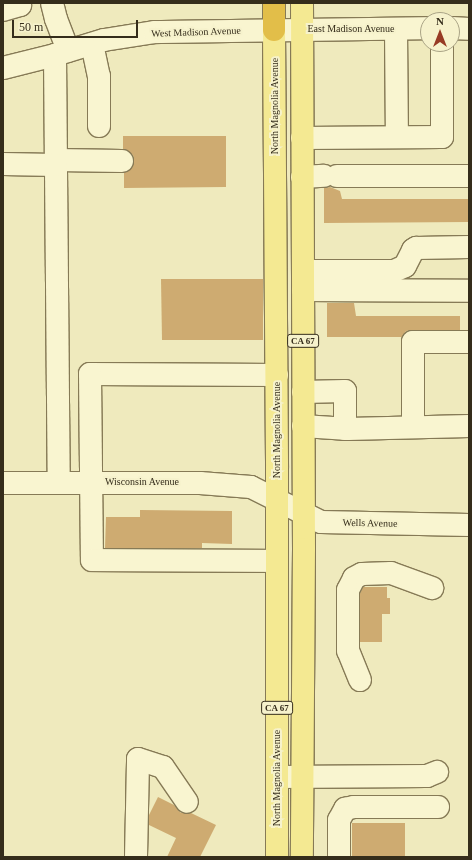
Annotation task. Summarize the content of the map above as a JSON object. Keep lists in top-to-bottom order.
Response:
{
  "streets": {
    "highway": ["North Magnolia Avenue"],
    "main road": ["CA 67"],
    "street": [
      "East Madison Avenue",
      "West Madison Avenue",
      "Wisconsin Avenue",
      "Wells Avenue"
    ]
  },
  "crossings": [
    ["East Madison Avenue", "West Madison Avenue"],
    ["East Madison Avenue", "North Magnolia Avenue"],
    ["East Madison Avenue", "CA 67"],
    ["West Madison Avenue", "North Magnolia Avenue"],
    ["North Magnolia Avenue", "Wisconsin Avenue"],
    ["North Magnolia Avenue", "Wells Avenue"],
    ["CA 67", "Wells Avenue"],
    ["Wisconsin Avenue", "Wells Avenue"]
  ],
  "scale_bar": "50 m",
  "north": "top"
}
